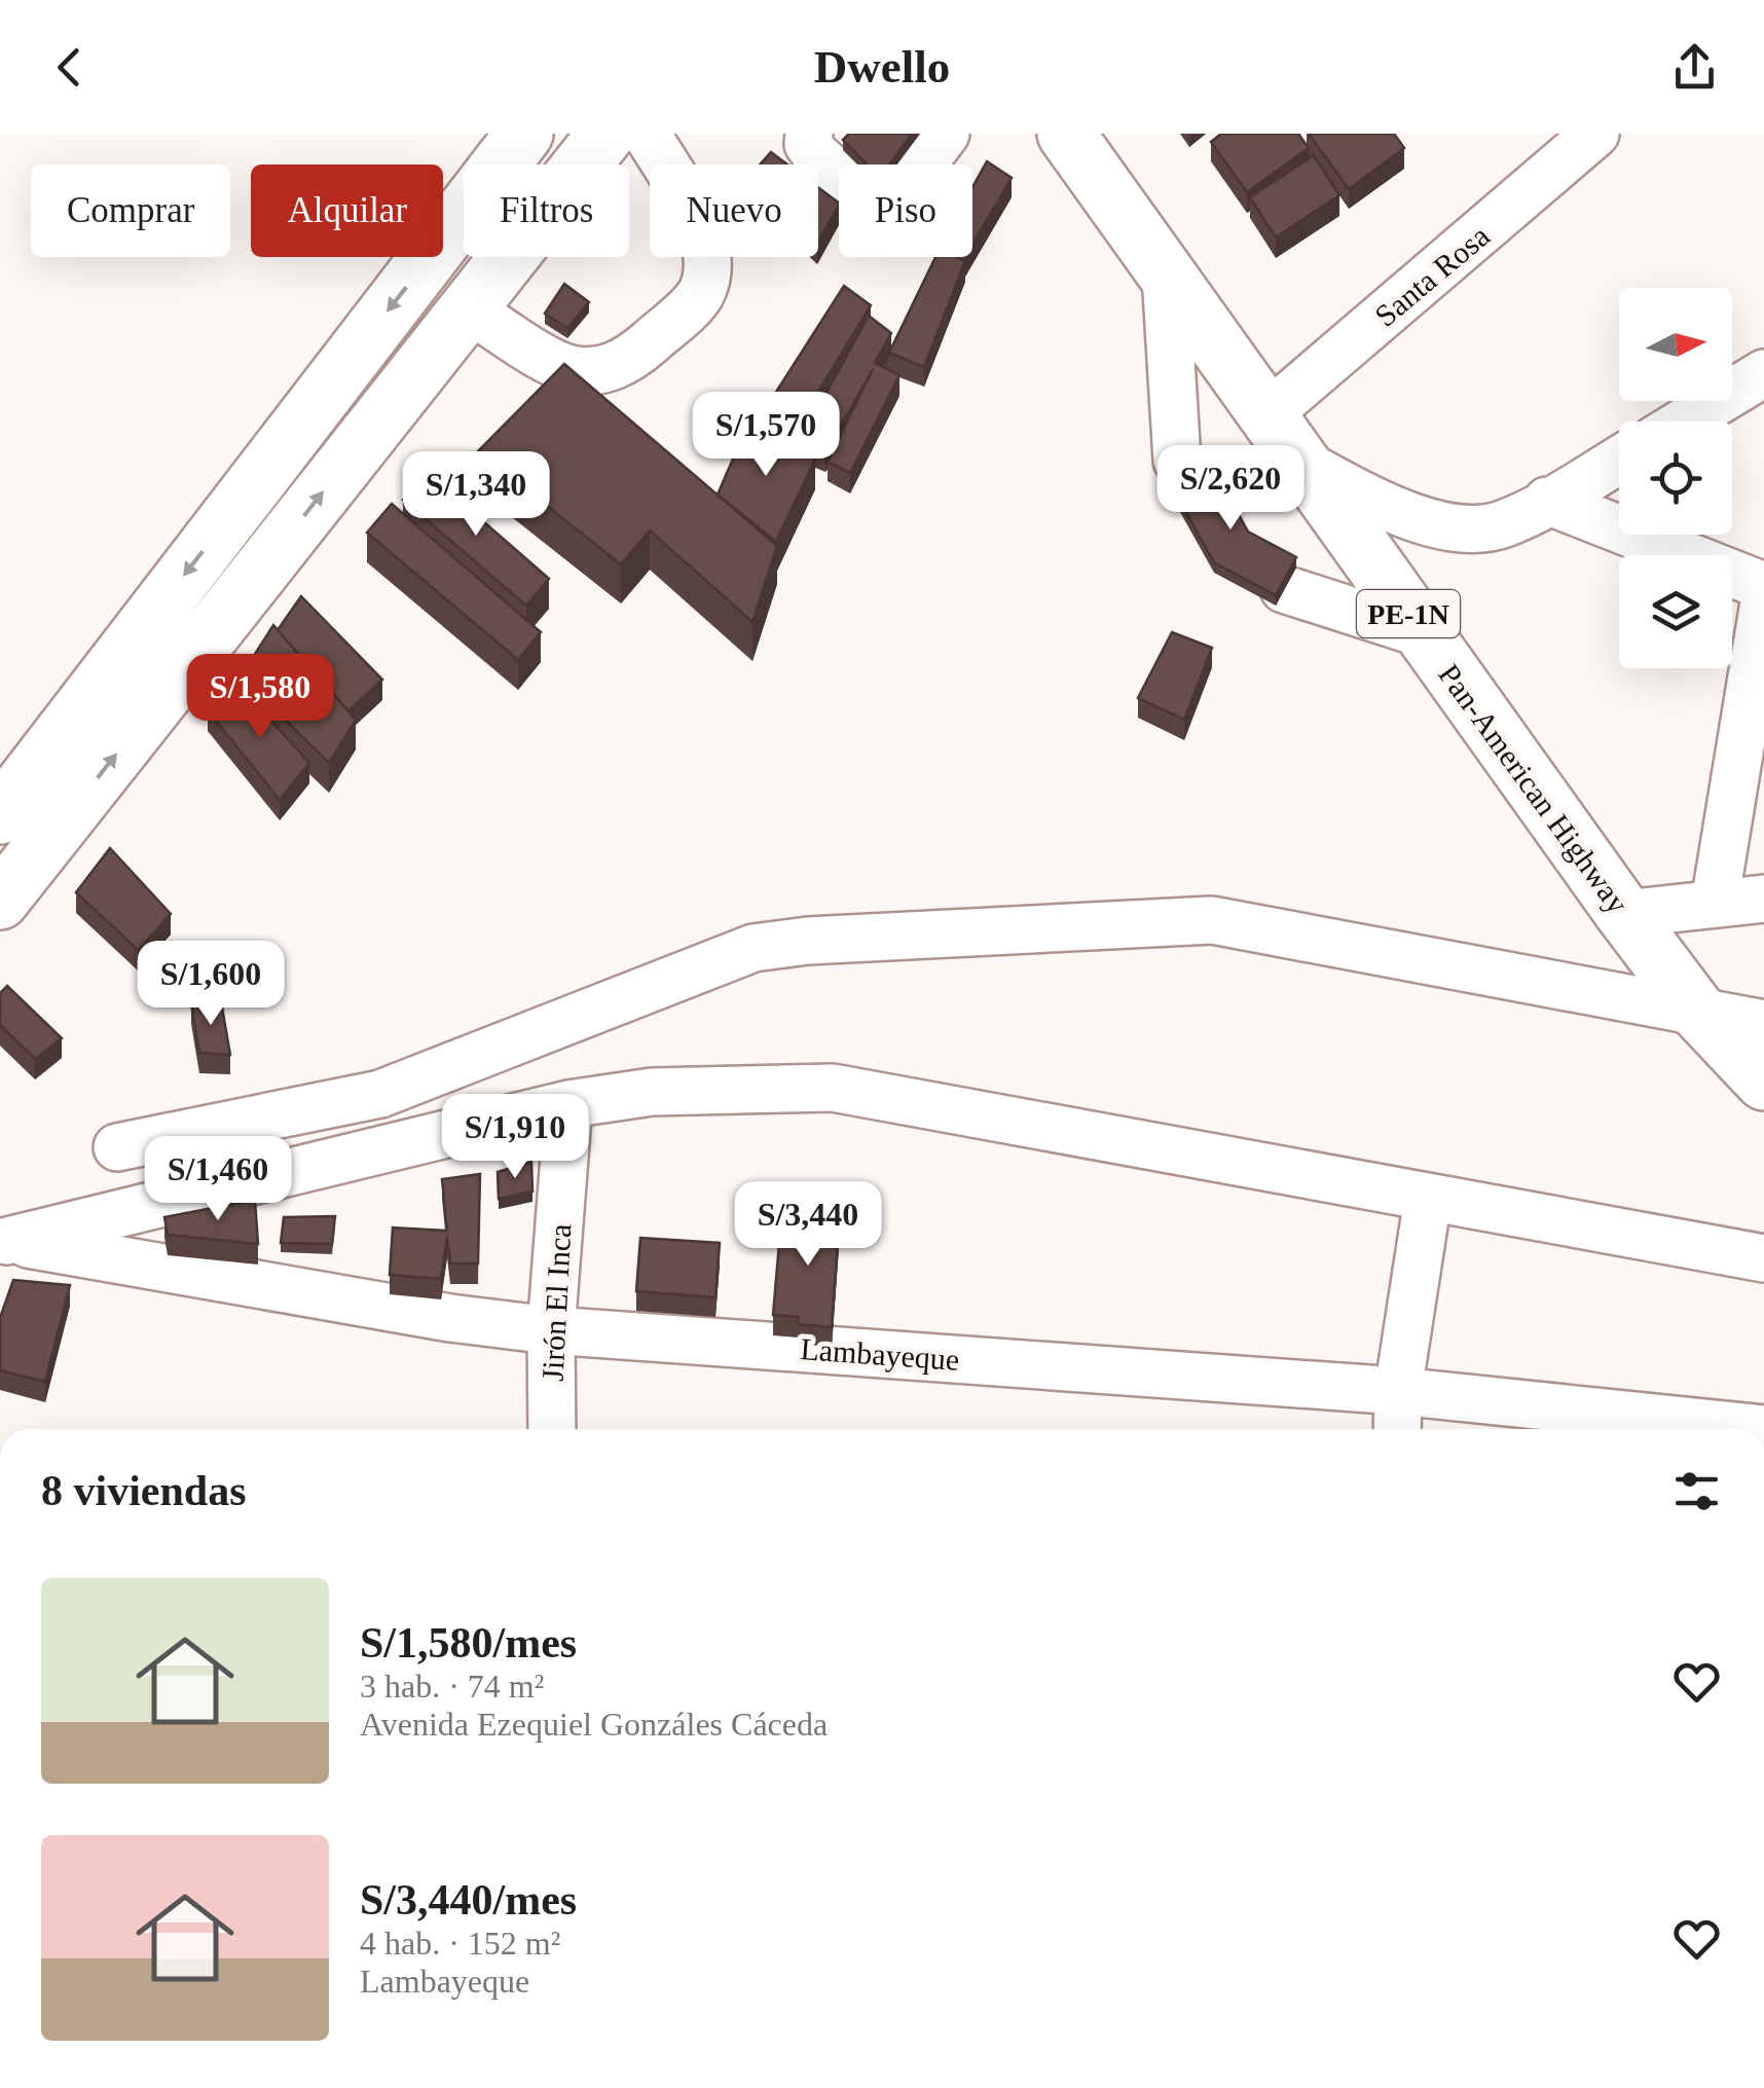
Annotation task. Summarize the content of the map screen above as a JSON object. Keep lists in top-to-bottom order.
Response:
{
  "streets": {
    "main road": ["PE-1N", "Pan-American Highway"],
    "street": ["Santa Rosa", "Jirón El Inca", "Lambayeque"]
  },
  "crossings": [
    ["Santa Rosa", "Pan-American Highway"],
    ["Jirón El Inca", "Lambayeque"]
  ],
  "north": "right",
  "page": {
    "header": "Dwello",
    "chip": [
      "Comprar",
      "Alquilar",
      "Filtros",
      "Nuevo",
      "Piso"
    ],
    "price": [
      "S/1,570",
      "S/2,620",
      "S/1,340",
      "S/1,580",
      "S/1,600",
      "S/1,910",
      "S/1,460",
      "S/3,440"
    ],
    "heading": "8 viviendas",
    "list": [
      {
        "name": "S/1,580/mes",
        "note": "3 hab. · 74 m² · Avenida Ezequiel Gonzáles Cáceda"
      },
      {
        "name": "S/3,440/mes",
        "note": "4 hab. · 152 m² · Lambayeque"
      }
    ]
  }
}
